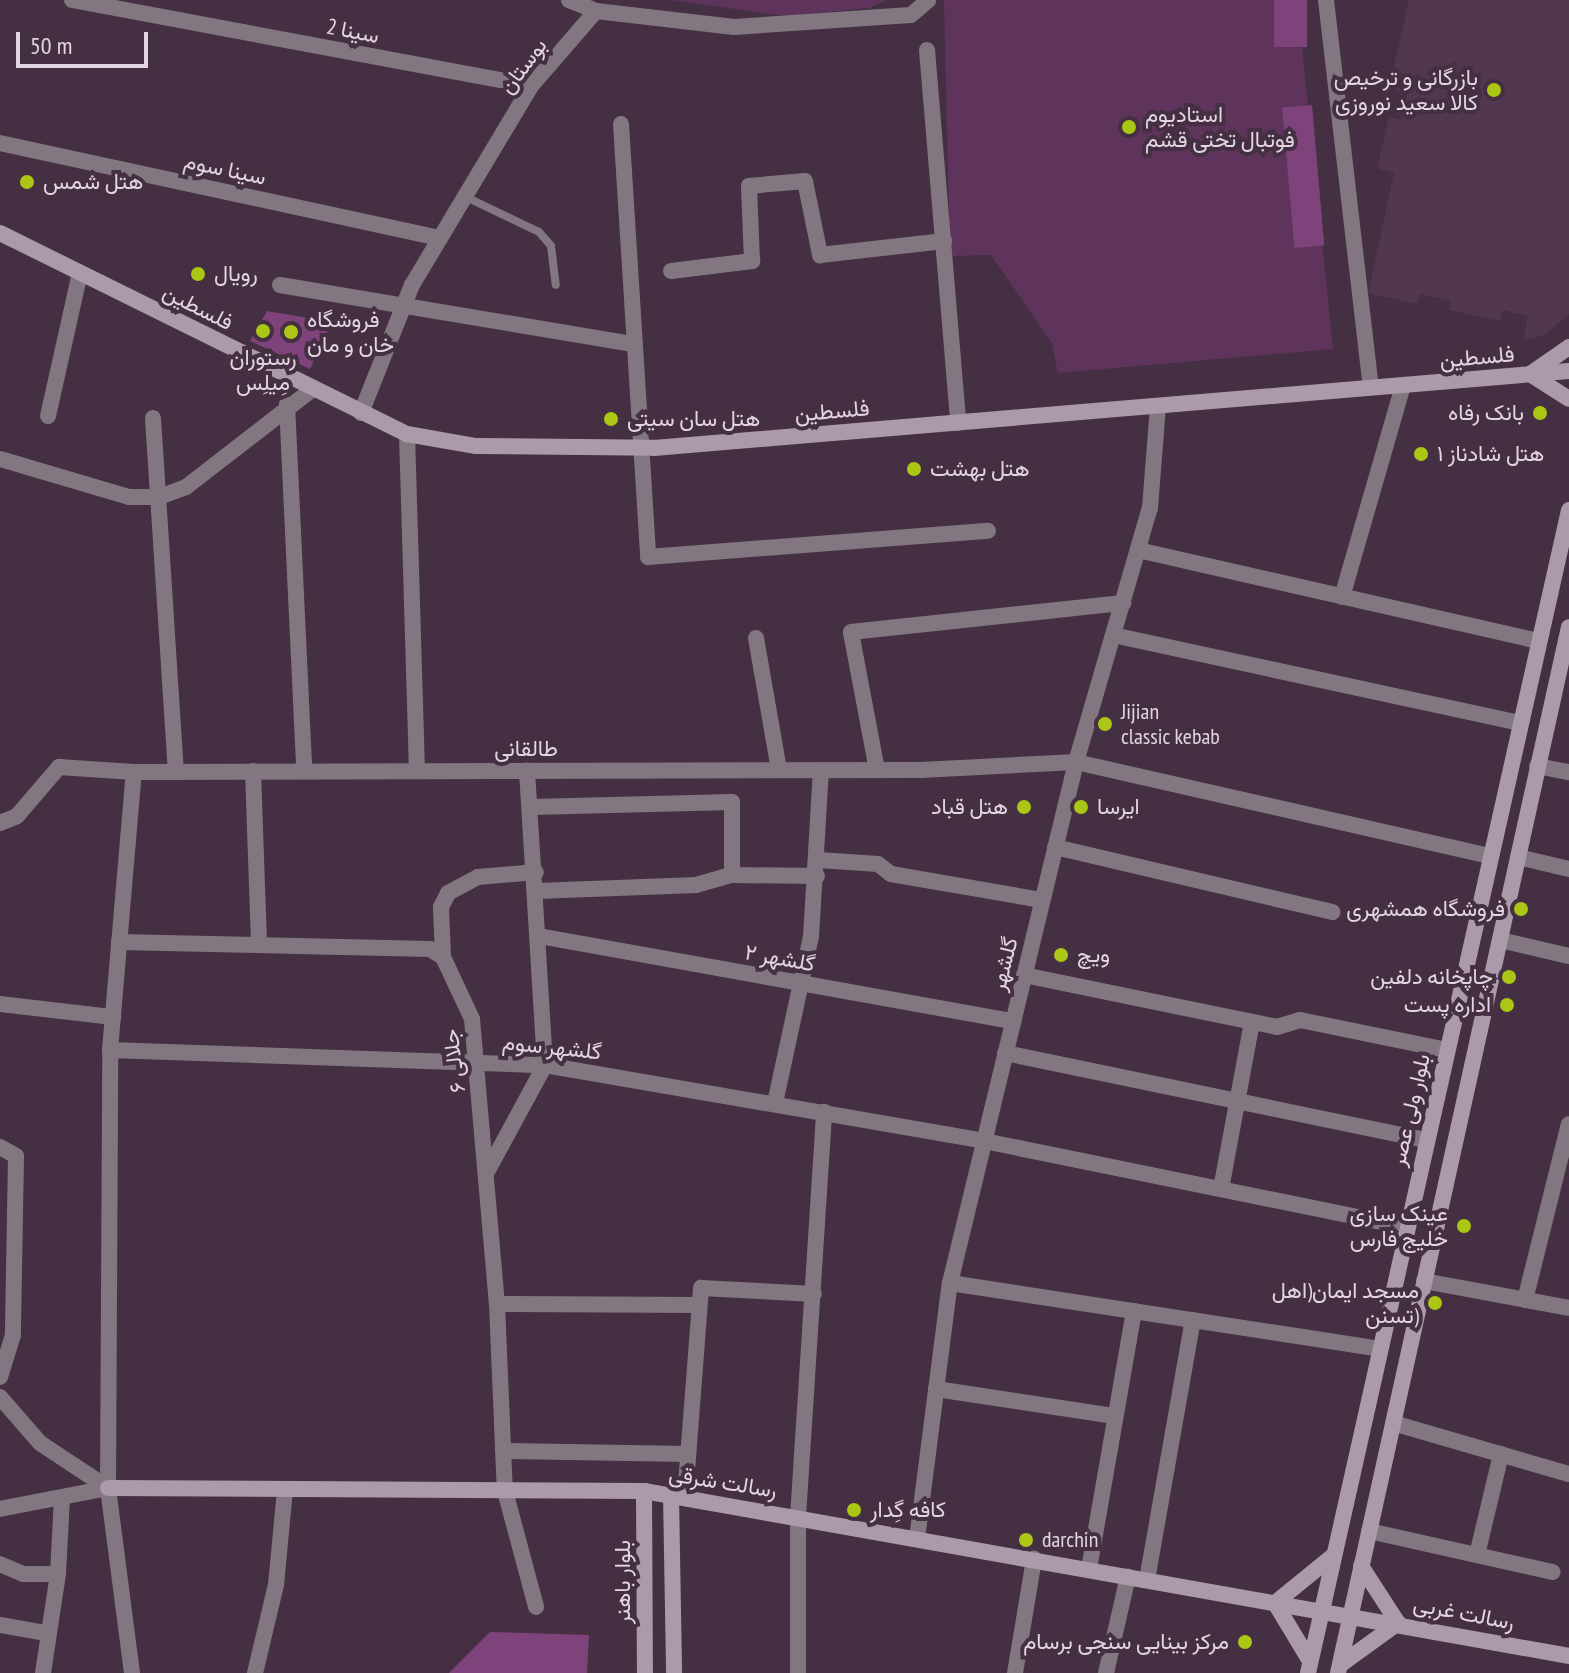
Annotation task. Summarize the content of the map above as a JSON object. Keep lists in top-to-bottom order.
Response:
{
  "streets": {
    "main road": [
      "فلسطین",
      "بلوار ولی عصر",
      "رسالت شرقی",
      "بلوار باهنر",
      "رسالت غربی"
    ],
    "street": [
      "سینا 2",
      "بوستان",
      "سینا سوم",
      "طالقانی",
      "گلشهر ۲",
      "گلشهر",
      "گلشهر سوم",
      "جلالی ۶"
    ]
  },
  "crossings": [
    ["سینا 2", "بوستان"],
    ["بوستان", "سینا سوم"],
    ["بوستان", "فلسطین"],
    ["فلسطین", "گلشهر"],
    ["طالقانی", "گلشهر"],
    ["طالقانی", "بلوار ولی عصر"],
    ["گلشهر ۲", "گلشهر"],
    ["گلشهر", "گلشهر سوم"],
    ["گلشهر", "رسالت شرقی"],
    ["گلشهر سوم", "جلالی ۶"],
    ["گلشهر سوم", "بلوار ولی عصر"],
    ["جلالی ۶", "رسالت شرقی"],
    ["بلوار ولی عصر", "رسالت شرقی"],
    ["بلوار ولی عصر", "رسالت غربی"],
    ["رسالت شرقی", "بلوار باهنر"],
    ["رسالت شرقی", "رسالت غربی"]
  ],
  "places": [
    "بازرگانی و ترخیص کالا سعید نوروزی",
    "استادیوم فوتبال تختی قشم",
    "هتل شمس",
    "رویال",
    "رستوران مِیلِس",
    "فروشگاه خان و مان",
    "بانک رفاه",
    "هتل سان سیتی",
    "هتل شادناز ۱",
    "هتل بهشت",
    "Jijian classic kebab",
    "هتل قباد",
    "ایرسا",
    "فروشگاه همشهری",
    "ویچ",
    "چاپخانه دلفین",
    "اداره پست",
    "عینک سازی خلیج فارس",
    "مسجد ایمان(اهل تسنن)",
    "کافه گِدار",
    "darchin",
    "مرکز بینایی سنجی برسام"
  ],
  "scale_bar": "50 m"
}
